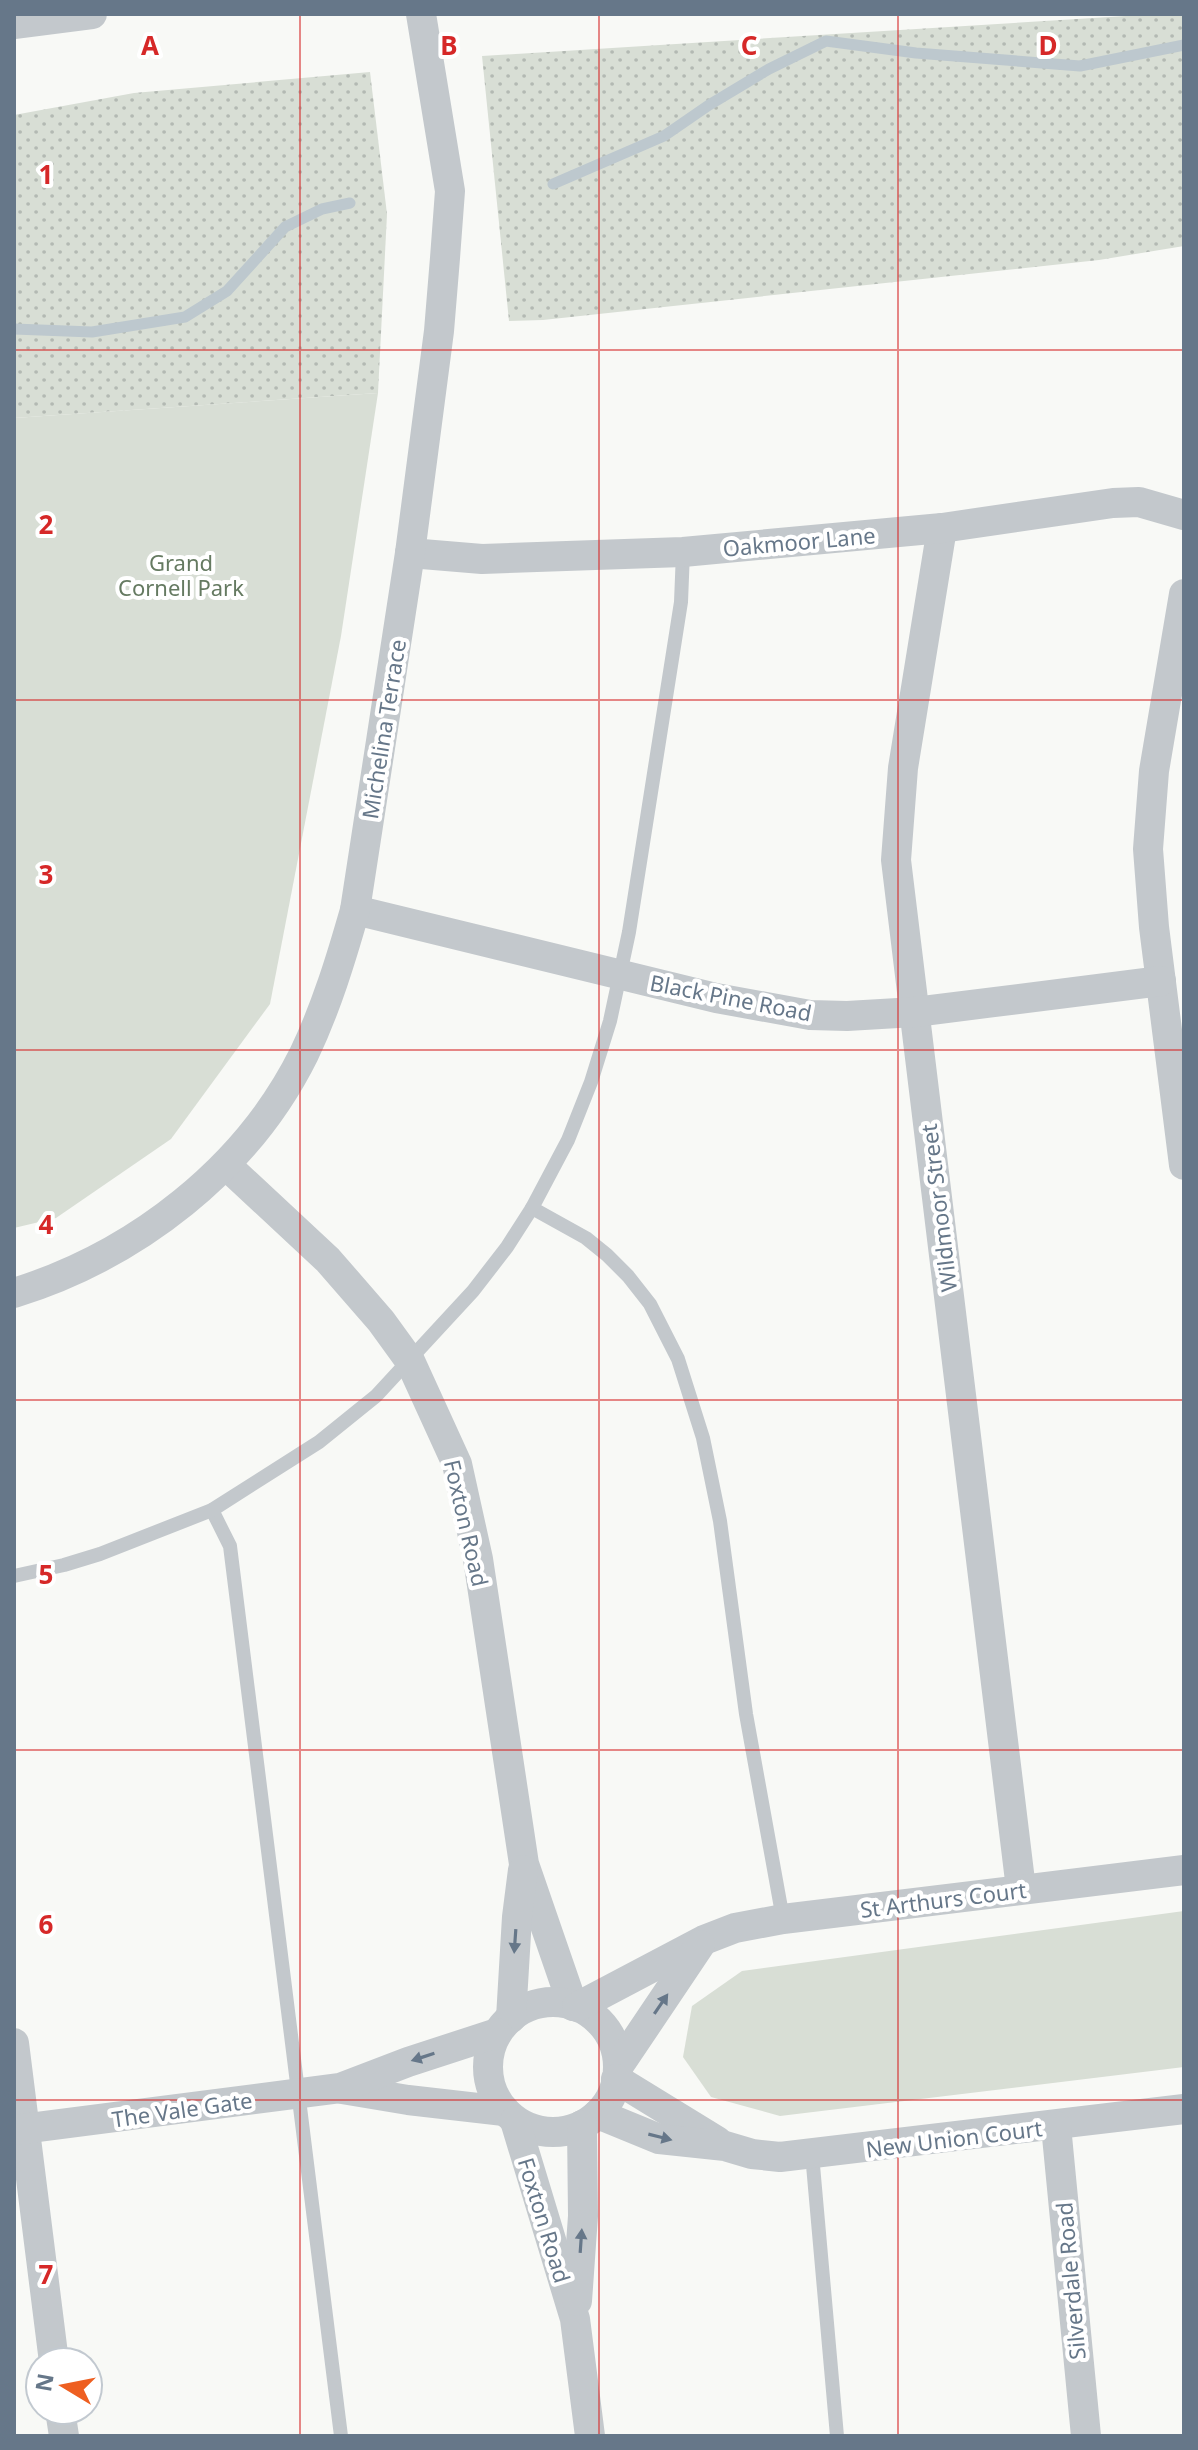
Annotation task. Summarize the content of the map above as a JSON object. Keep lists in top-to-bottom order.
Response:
{
  "streets": {
    "street": [
      "Oakmoor Lane",
      "Michelina Terrace",
      "Black Pine Road",
      "Wildmoor Street",
      "Foxton Road",
      "St Arthurs Court",
      "The Vale Gate",
      "New Union Court",
      "Silverdale Road"
    ]
  },
  "crossings": [
    ["Oakmoor Lane", "Michelina Terrace"],
    ["Oakmoor Lane", "Wildmoor Street"],
    ["Michelina Terrace", "Black Pine Road"],
    ["Michelina Terrace", "Foxton Road"],
    ["Black Pine Road", "Wildmoor Street"],
    ["Wildmoor Street", "St Arthurs Court"],
    ["Foxton Road", "St Arthurs Court"],
    ["Foxton Road", "The Vale Gate"],
    ["Foxton Road", "New Union Court"],
    ["St Arthurs Court", "The Vale Gate"],
    ["St Arthurs Court", "New Union Court"],
    ["The Vale Gate", "New Union Court"],
    ["New Union Court", "Silverdale Road"]
  ],
  "parks": ["Grand Cornell Park"],
  "north": "left",
  "grid": {
    "columns": [
      "A",
      "B",
      "C",
      "D"
    ],
    "rows": [
      "1",
      "2",
      "3",
      "4",
      "5",
      "6",
      "7"
    ]
  }
}
